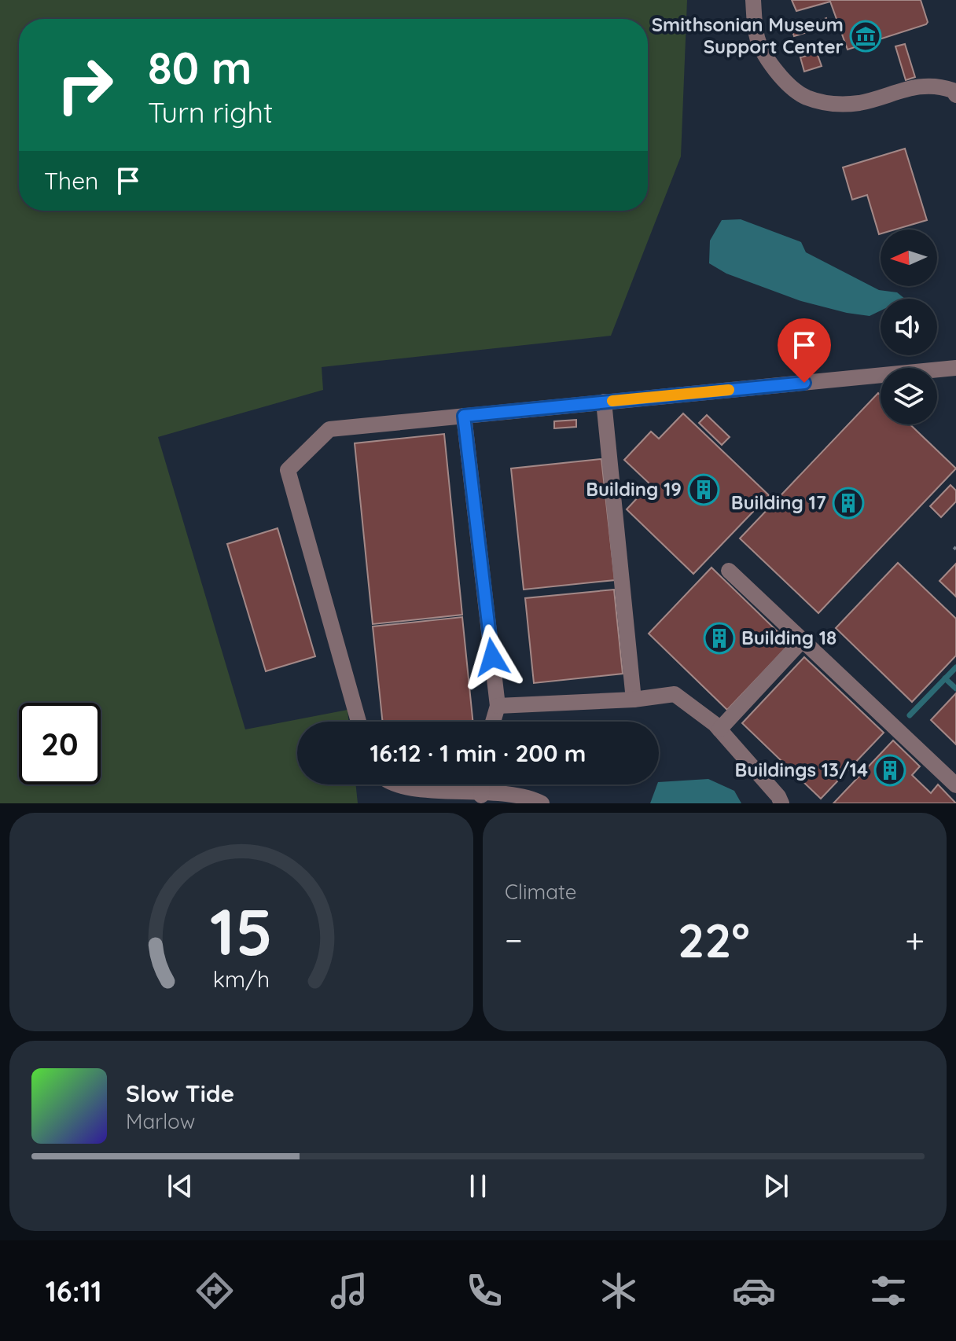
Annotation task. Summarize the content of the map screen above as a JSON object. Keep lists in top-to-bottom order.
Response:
{
  "places": {
    "museum": ["Smithsonian Museum Support Center"],
    "building": [
      "Building 19",
      "Building 17",
      "Building 18",
      "Buildings 13/14"
    ]
  },
  "north": "left",
  "page": {
    "turn": ["80 m", "Turn right"],
    "then": "Then",
    "limit": "20",
    "trip": "16:12 · 1 min · 200 m",
    "tile": "Climate",
    "heat": ["−", "22°", "+"],
    "song": ["Slow Tide", "Marlow"],
    "tabs": "16:11",
    "gauge": ["15", "km/h"]
  }
}
